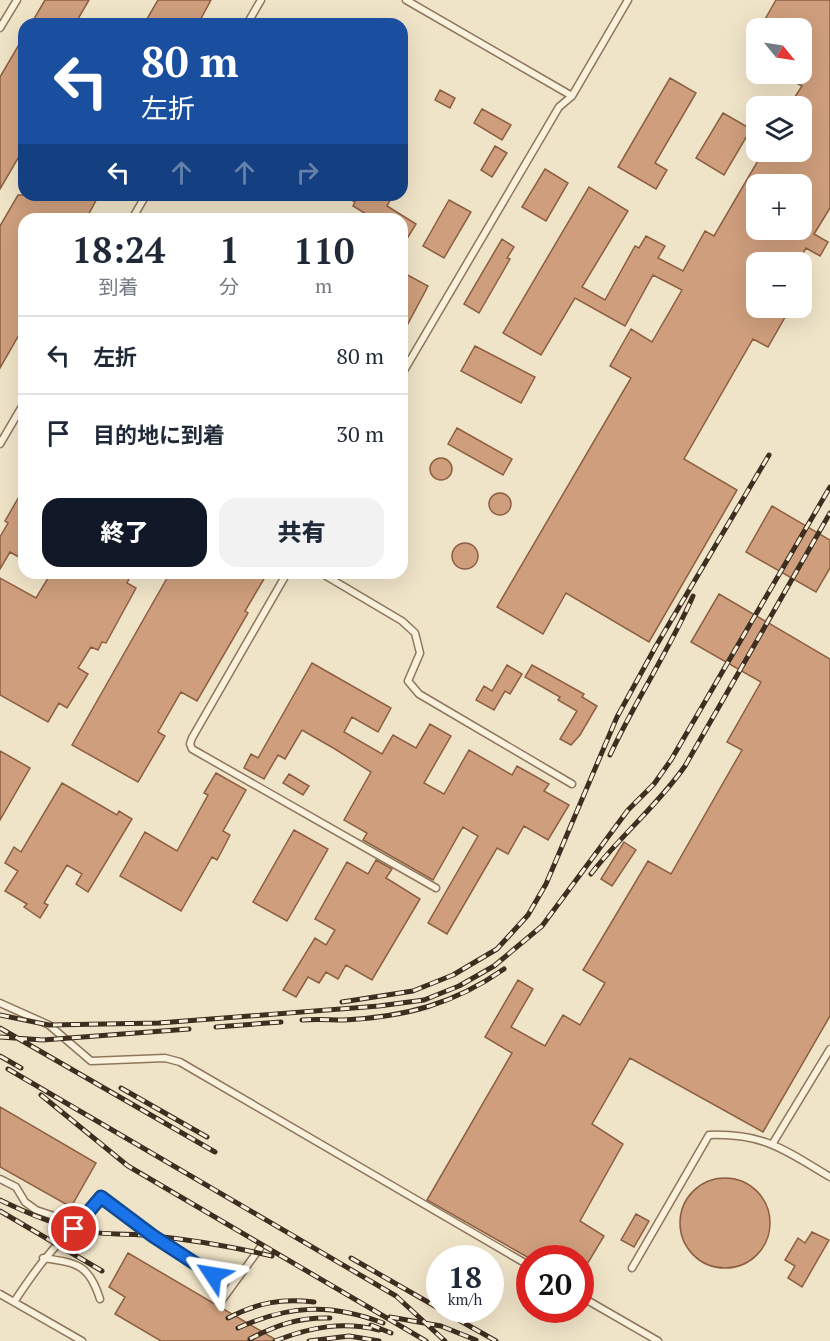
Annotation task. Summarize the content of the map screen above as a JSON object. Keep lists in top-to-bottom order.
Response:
{
  "north": "bottom right",
  "page": {
    "map_buttons": ["+", "−"],
    "turn": ["80 m", "左折"],
    "eta": [
      "18:24",
      "到着",
      "1",
      "分",
      "110",
      "m"
    ],
    "list": [
      {
        "name": "左折",
        "value": "80 m"
      },
      {
        "name": "目的地に到着",
        "value": "30 m"
      }
    ],
    "buttons": ["終了", "共有"],
    "speed": "18 km/h",
    "limit": "20"
  }
}
